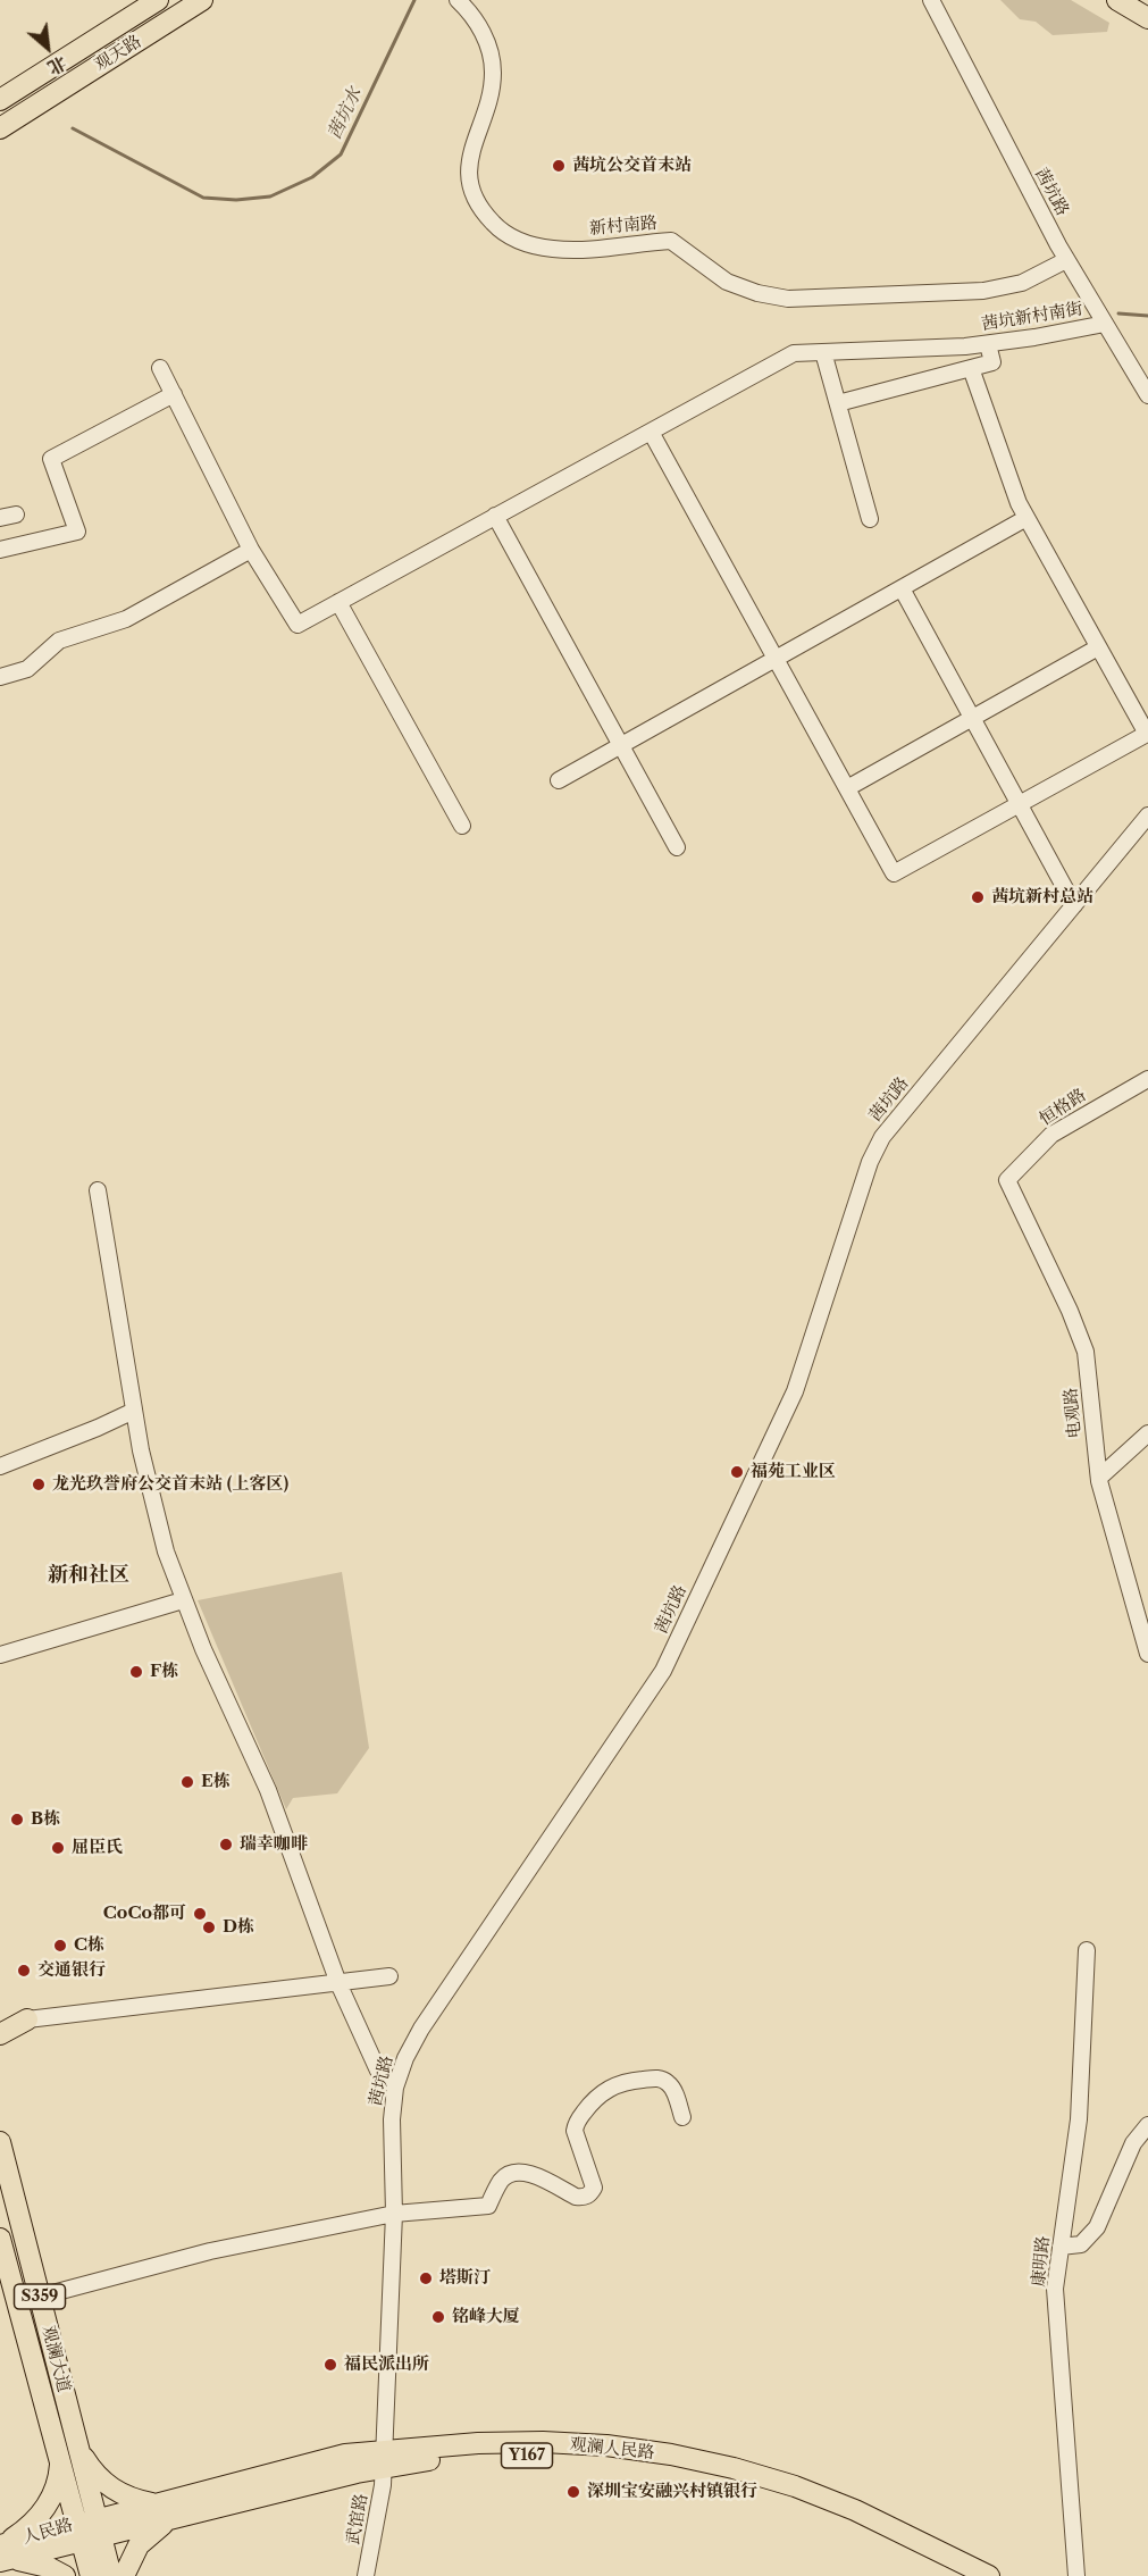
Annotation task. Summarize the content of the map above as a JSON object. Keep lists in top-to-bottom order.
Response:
{
  "streets": {
    "main road": [
      "观天路",
      "S359",
      "观澜大道",
      "观澜人民路",
      "Y167",
      "人民路"
    ],
    "street": [
      "茜坑路",
      "新村南路",
      "茜坑新村南街",
      "恒格路",
      "电观路",
      "康明路",
      "武馆路"
    ]
  },
  "crossings": [
    ["茜坑路", "新村南路"],
    ["茜坑路", "茜坑新村南街"],
    ["茜坑路", "观澜人民路"],
    ["茜坑路", "武馆路"],
    ["恒格路", "电观路"],
    ["观澜大道", "观澜人民路"],
    ["观澜大道", "人民路"],
    ["观澜人民路", "武馆路"],
    ["观澜人民路", "人民路"]
  ],
  "districts": ["新和社区"],
  "water": ["茜坑水"],
  "places": [
    "茜坑公交首末站",
    "茜坑新村总站",
    "福苑工业区",
    "龙光玖誉府公交首末站 (上客区)",
    "F栋",
    "E栋",
    "B栋",
    "瑞幸咖啡",
    "屈臣氏",
    "CoCo都可",
    "D栋",
    "C栋",
    "交通银行",
    "塔斯汀",
    "铭峰大厦",
    "福民派出所",
    "深圳宝安融兴村镇银行"
  ],
  "north": "bottom right"
}
